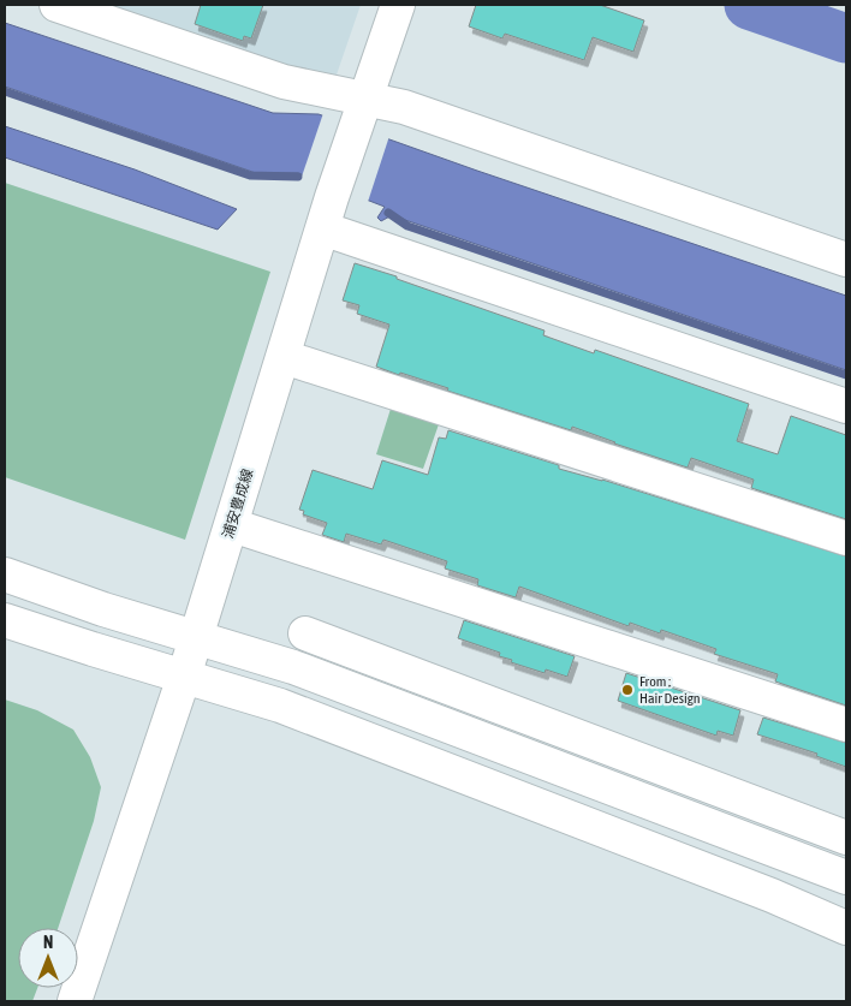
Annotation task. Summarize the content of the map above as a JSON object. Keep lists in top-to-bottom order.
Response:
{
  "streets": {
    "street": ["浦安豊成線"]
  },
  "places": ["From : Hair Design"],
  "north": "top"
}
